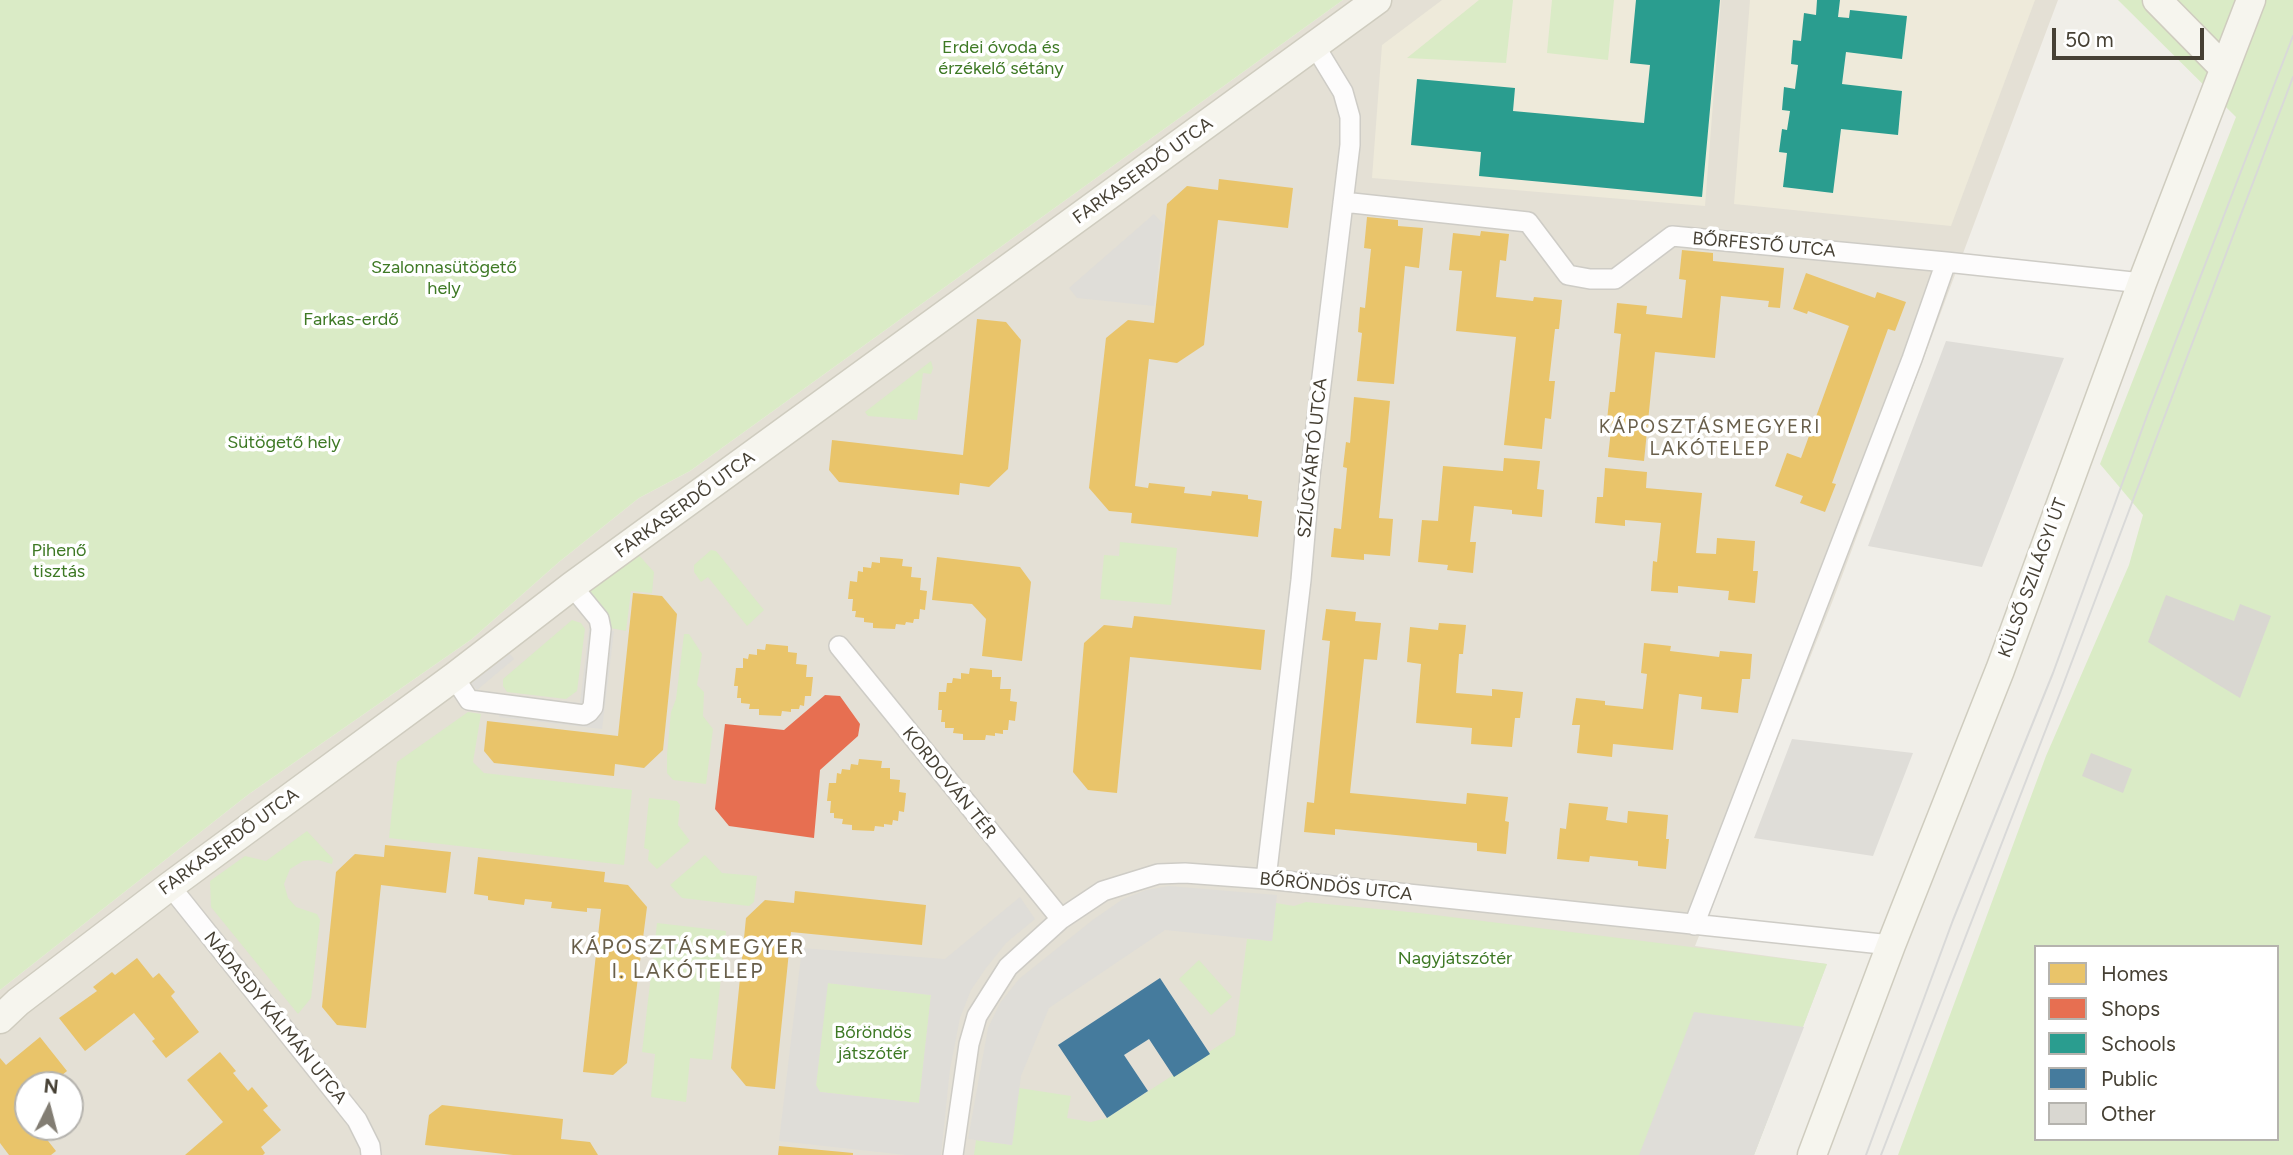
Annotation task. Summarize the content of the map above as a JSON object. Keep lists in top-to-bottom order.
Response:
{
  "streets": {
    "street": [
      "FARKASERDŐ UTCA",
      "BŐRFESTŐ UTCA",
      "SZÍJGYÁRTÓ UTCA",
      "KÜLSŐ SZILÁGYI ÚT",
      "KORDOVÁN TÉR",
      "BŐRÖNDÖS UTCA",
      "NÁDASDY KÁLMÁN UTCA"
    ]
  },
  "crossings": [
    ["FARKASERDŐ UTCA", "SZÍJGYÁRTÓ UTCA"],
    ["FARKASERDŐ UTCA", "NÁDASDY KÁLMÁN UTCA"],
    ["BŐRFESTŐ UTCA", "SZÍJGYÁRTÓ UTCA"],
    ["BŐRFESTŐ UTCA", "KÜLSŐ SZILÁGYI ÚT"],
    ["SZÍJGYÁRTÓ UTCA", "BŐRÖNDÖS UTCA"],
    ["KÜLSŐ SZILÁGYI ÚT", "BŐRÖNDÖS UTCA"],
    ["KORDOVÁN TÉR", "BŐRÖNDÖS UTCA"]
  ],
  "districts": ["KÁPOSZTÁSMEGYERI LAKÓTELEP", "KÁPOSZTÁSMEGYER I. LAKÓTELEP"],
  "parks": [
    "Erdei óvoda és érzékelő sétány",
    "Szalonnasütögető hely",
    "Farkas-erdő",
    "Sütögető hely",
    "Pihenő tisztás",
    "Nagyjátszótér",
    "Bőröndös játszótér"
  ],
  "legend": [
    "Homes",
    "Shops",
    "Schools",
    "Public",
    "Other"
  ],
  "scale_bar": "50 m",
  "north": "top"
}
